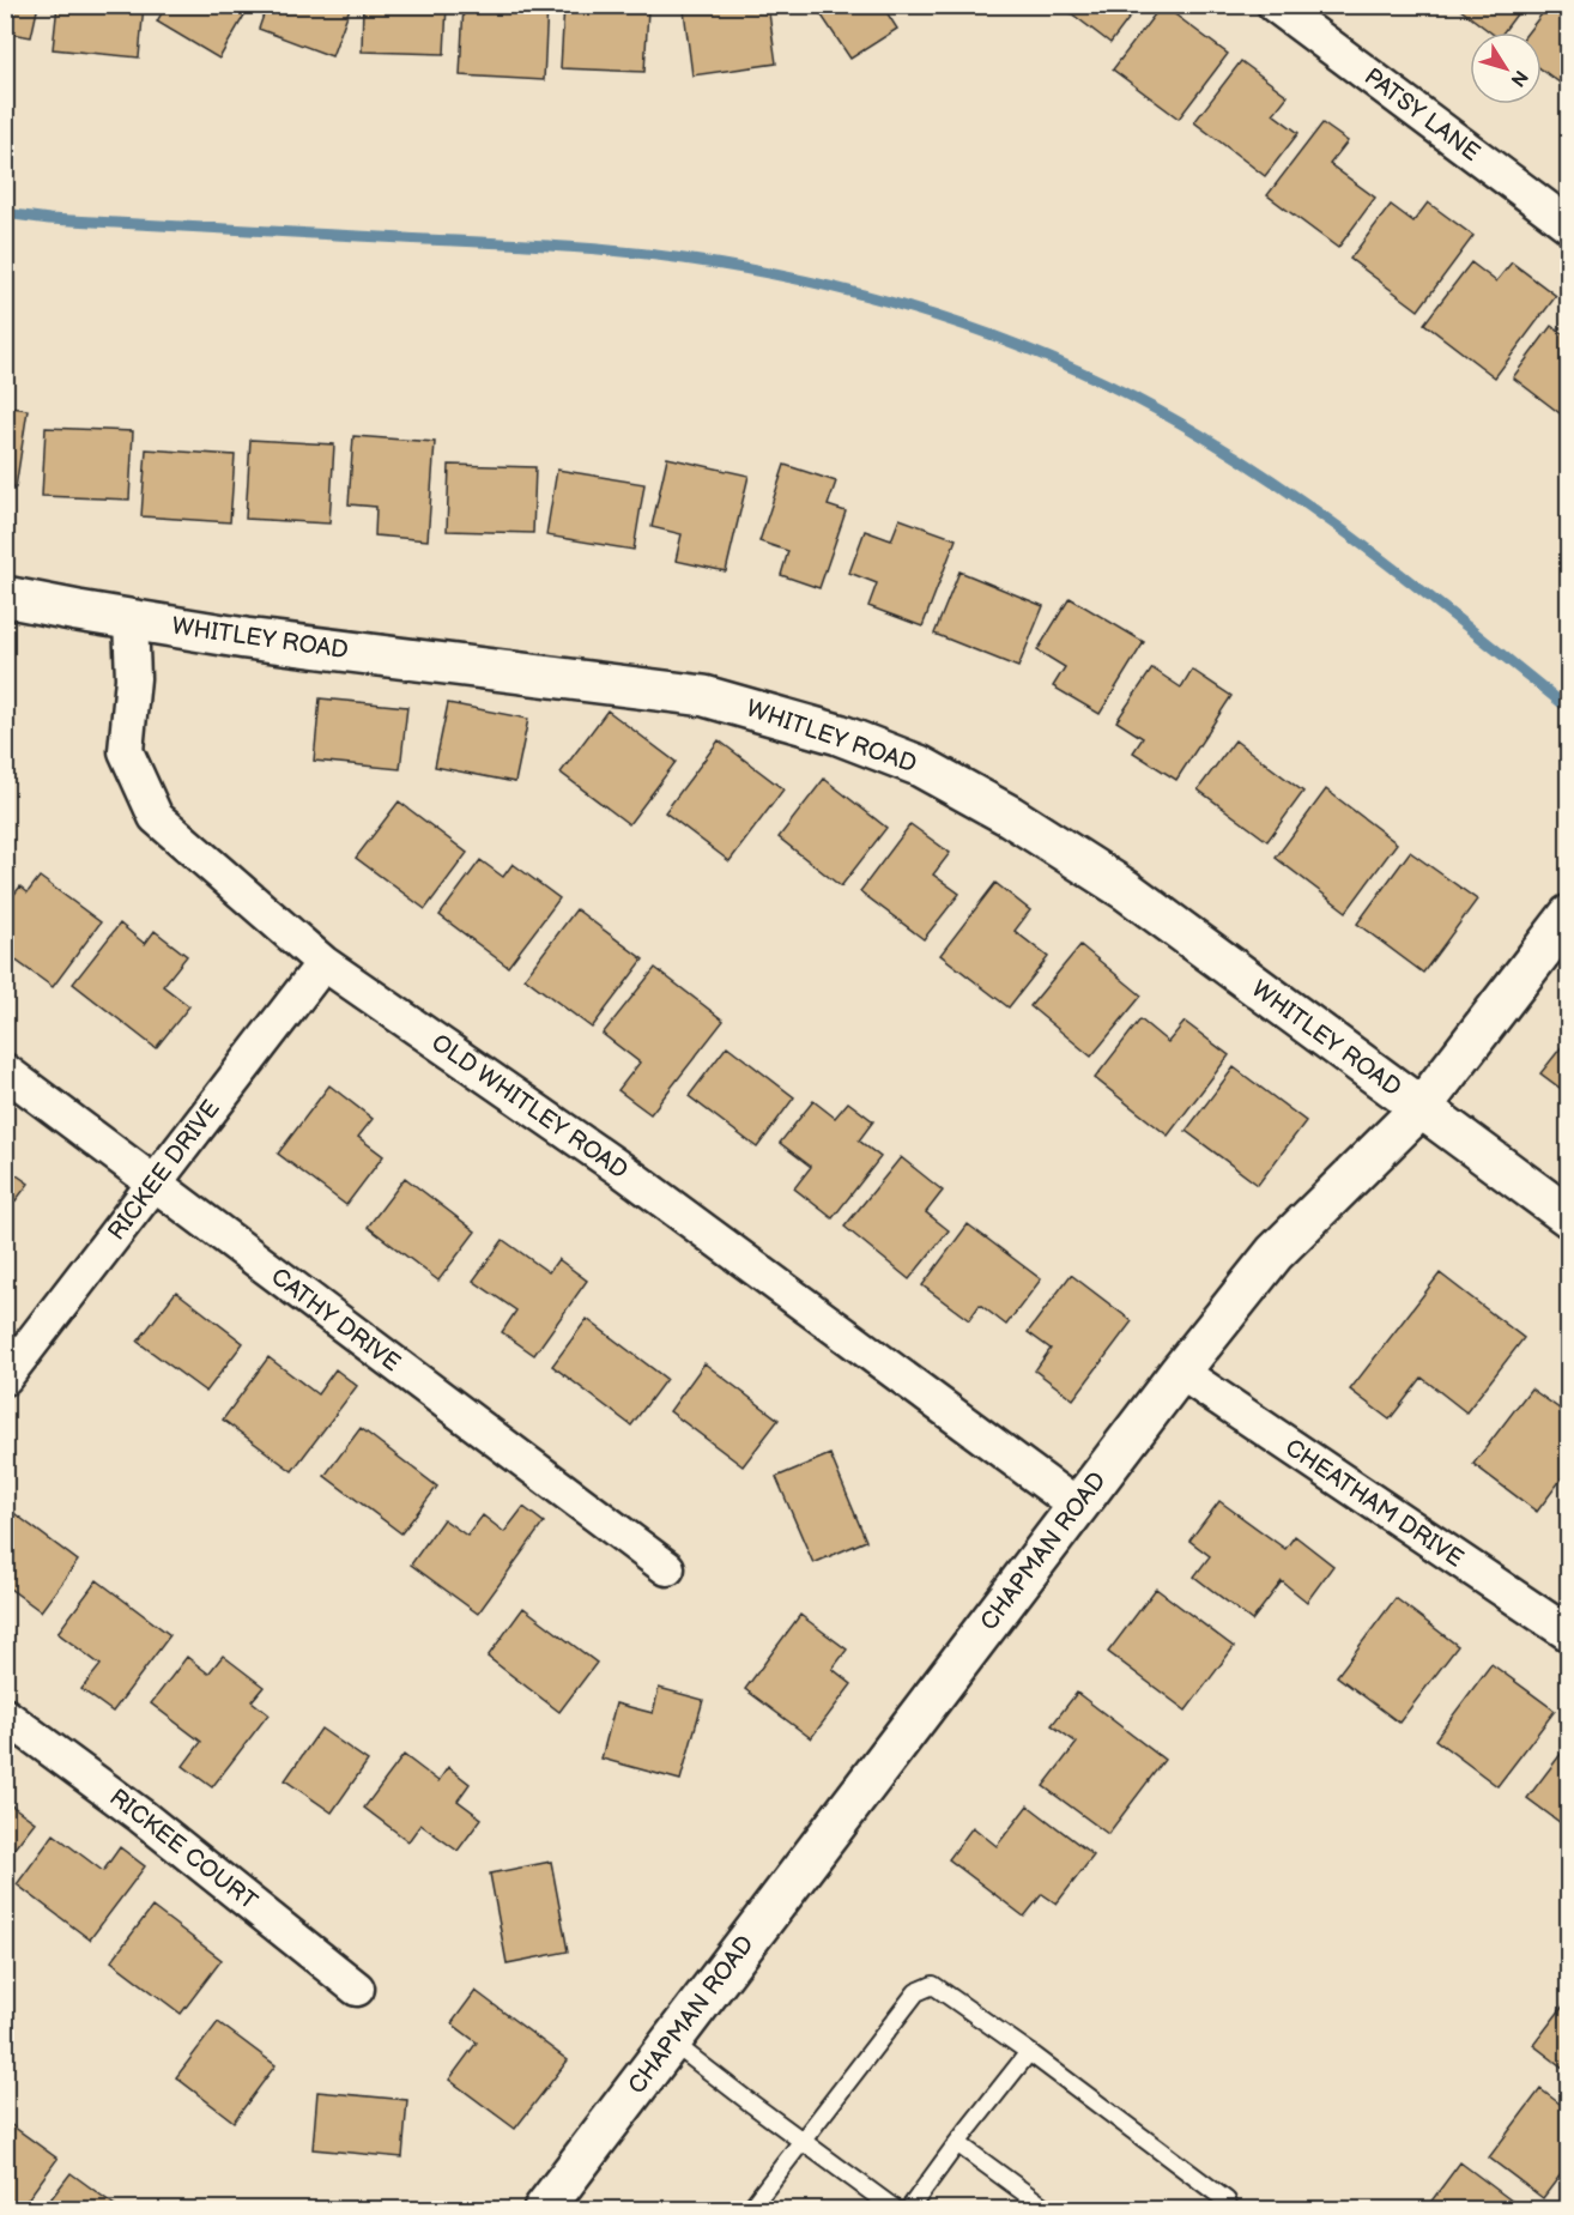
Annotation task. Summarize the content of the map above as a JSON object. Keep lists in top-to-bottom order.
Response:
{
  "streets": {
    "street": [
      "PATSY LANE",
      "WHITLEY ROAD",
      "OLD WHITLEY ROAD",
      "RICKEE DRIVE",
      "CATHY DRIVE",
      "CHEATHAM DRIVE",
      "CHAPMAN ROAD",
      "RICKEE COURT"
    ]
  },
  "crossings": [
    ["WHITLEY ROAD", "OLD WHITLEY ROAD"],
    ["WHITLEY ROAD", "CHAPMAN ROAD"],
    ["OLD WHITLEY ROAD", "RICKEE DRIVE"],
    ["OLD WHITLEY ROAD", "CHAPMAN ROAD"],
    ["RICKEE DRIVE", "CATHY DRIVE"],
    ["CHEATHAM DRIVE", "CHAPMAN ROAD"]
  ],
  "north": "bottom right"
}
